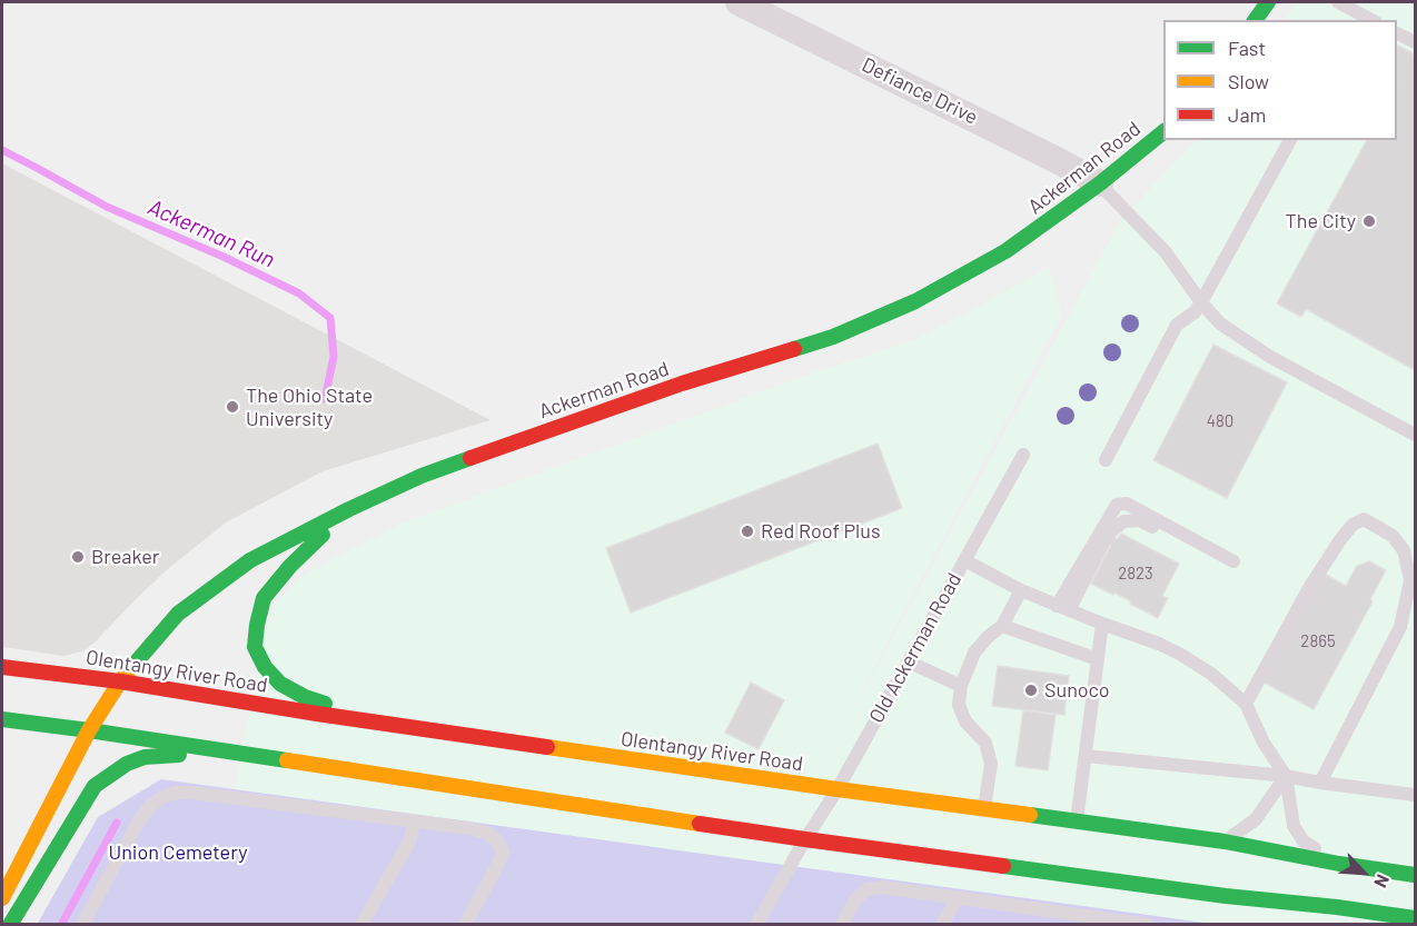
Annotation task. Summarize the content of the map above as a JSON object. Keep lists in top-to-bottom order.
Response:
{
  "streets": {
    "main road": ["Ackerman Road", "Olentangy River Road"],
    "street": ["Defiance Drive"],
    "lane": ["Old Ackerman Road"]
  },
  "crossings": [
    ["Defiance Drive", "Ackerman Road"],
    ["Ackerman Road", "Olentangy River Road"],
    ["Old Ackerman Road", "Olentangy River Road"]
  ],
  "water": ["Ackerman Run"],
  "parks": ["Union Cemetery"],
  "places": [
    "The City",
    "The Ohio State University",
    "Red Roof Plus",
    "Breaker",
    "Sunoco"
  ],
  "house_numbers": ["480", "2823", "2865"],
  "legend": ["Fast", "Slow", "Jam"],
  "north": "bottom right"
}
